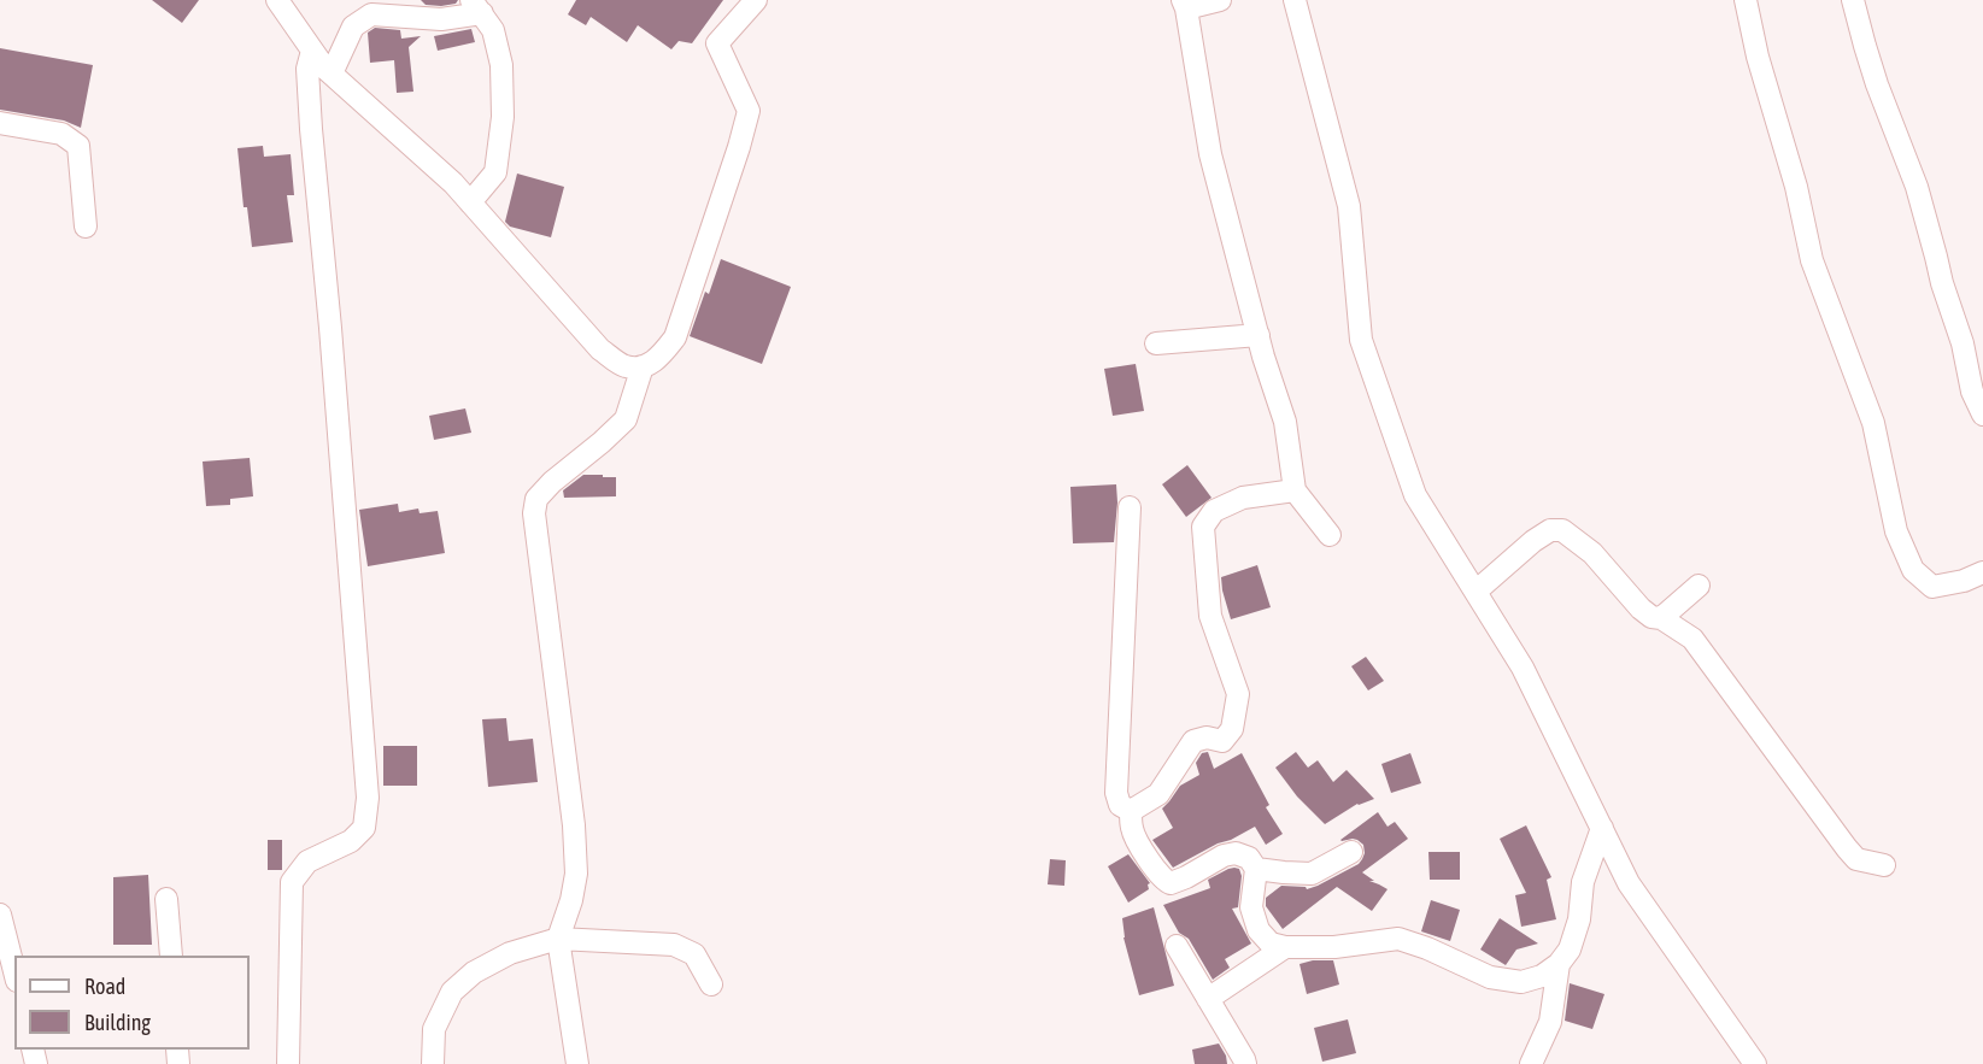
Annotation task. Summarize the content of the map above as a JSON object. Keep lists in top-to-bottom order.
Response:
{
  "legend": ["Road", "Building"]
}
